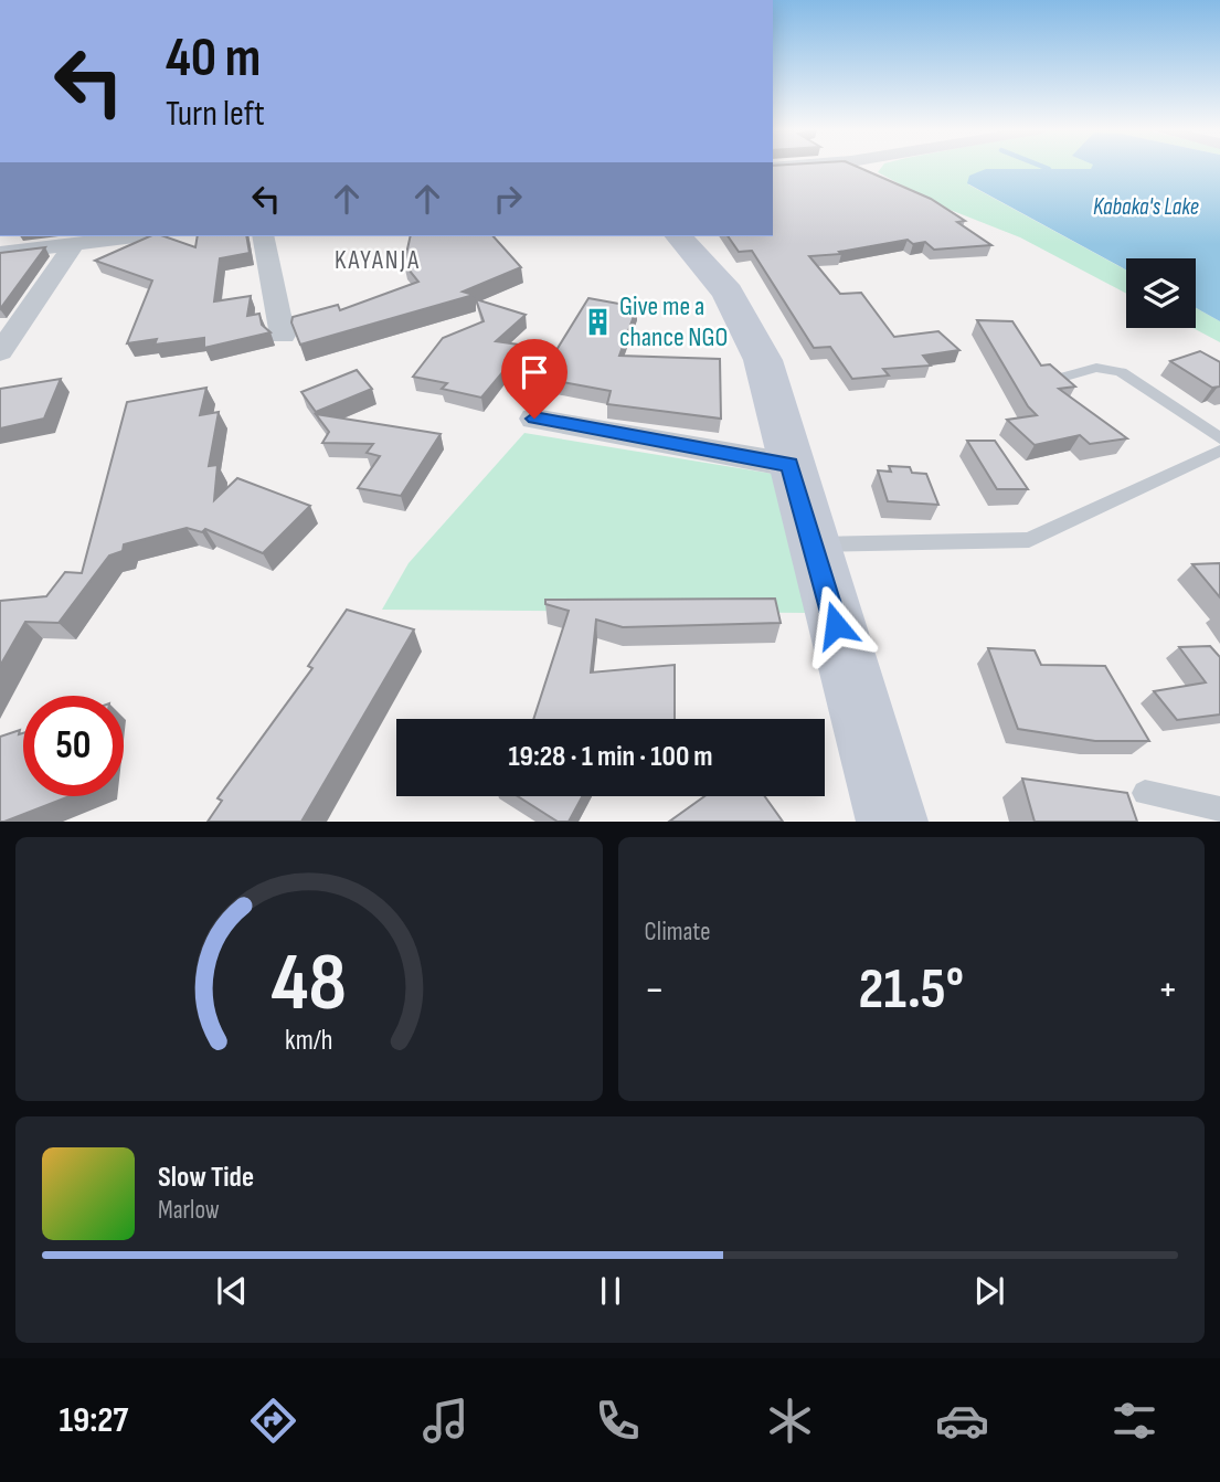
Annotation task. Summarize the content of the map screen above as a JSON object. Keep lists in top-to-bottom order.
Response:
{
  "districts": ["KAYANJA"],
  "water": ["Kabaka's Lake"],
  "places": {
    "building": ["Give me a chance NGO"]
  },
  "page": {
    "turn": ["40 m", "Turn left"],
    "limit": "50",
    "trip": "19:28 · 1 min · 100 m",
    "tile": "Climate",
    "heat": ["−", "21.5°", "+"],
    "song": ["Slow Tide", "Marlow"],
    "tabs": "19:27",
    "gauge": ["48", "km/h"]
  }
}
